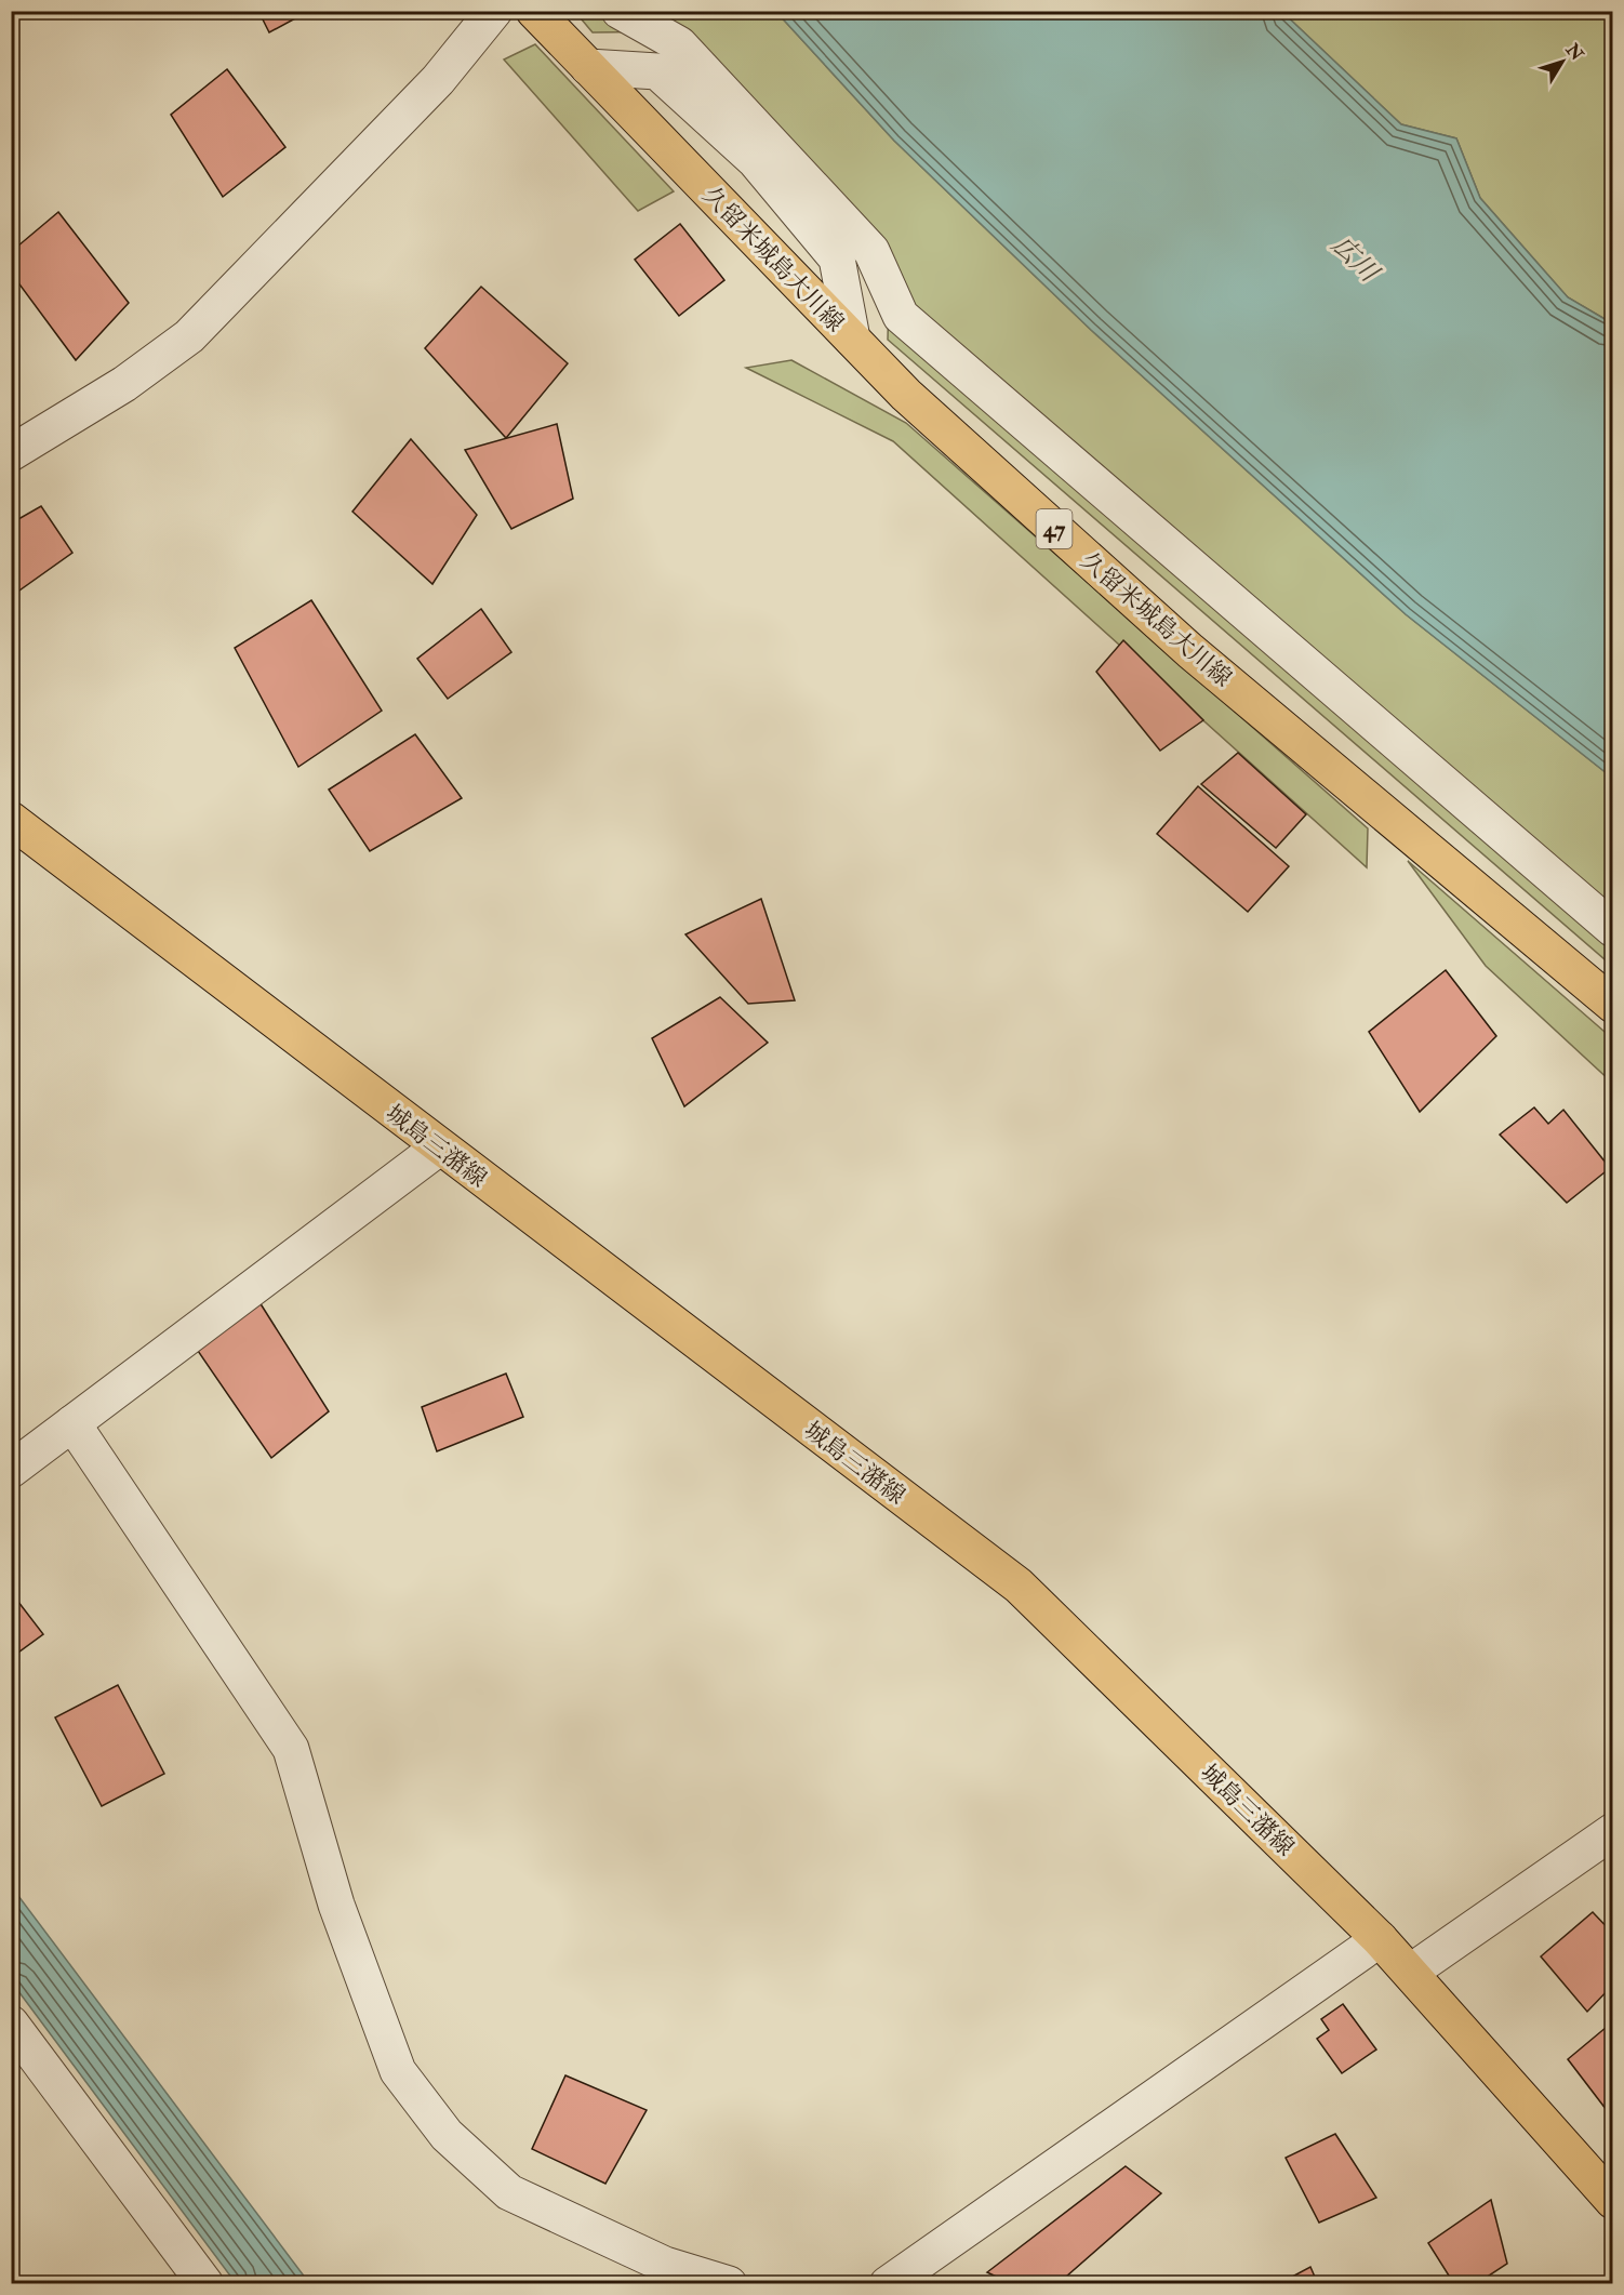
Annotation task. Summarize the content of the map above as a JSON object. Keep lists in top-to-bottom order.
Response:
{
  "streets": {
    "main road": ["久留米城島大川線", "47", "城島三潴線"]
  },
  "water": ["広川"],
  "north": "top right"
}
